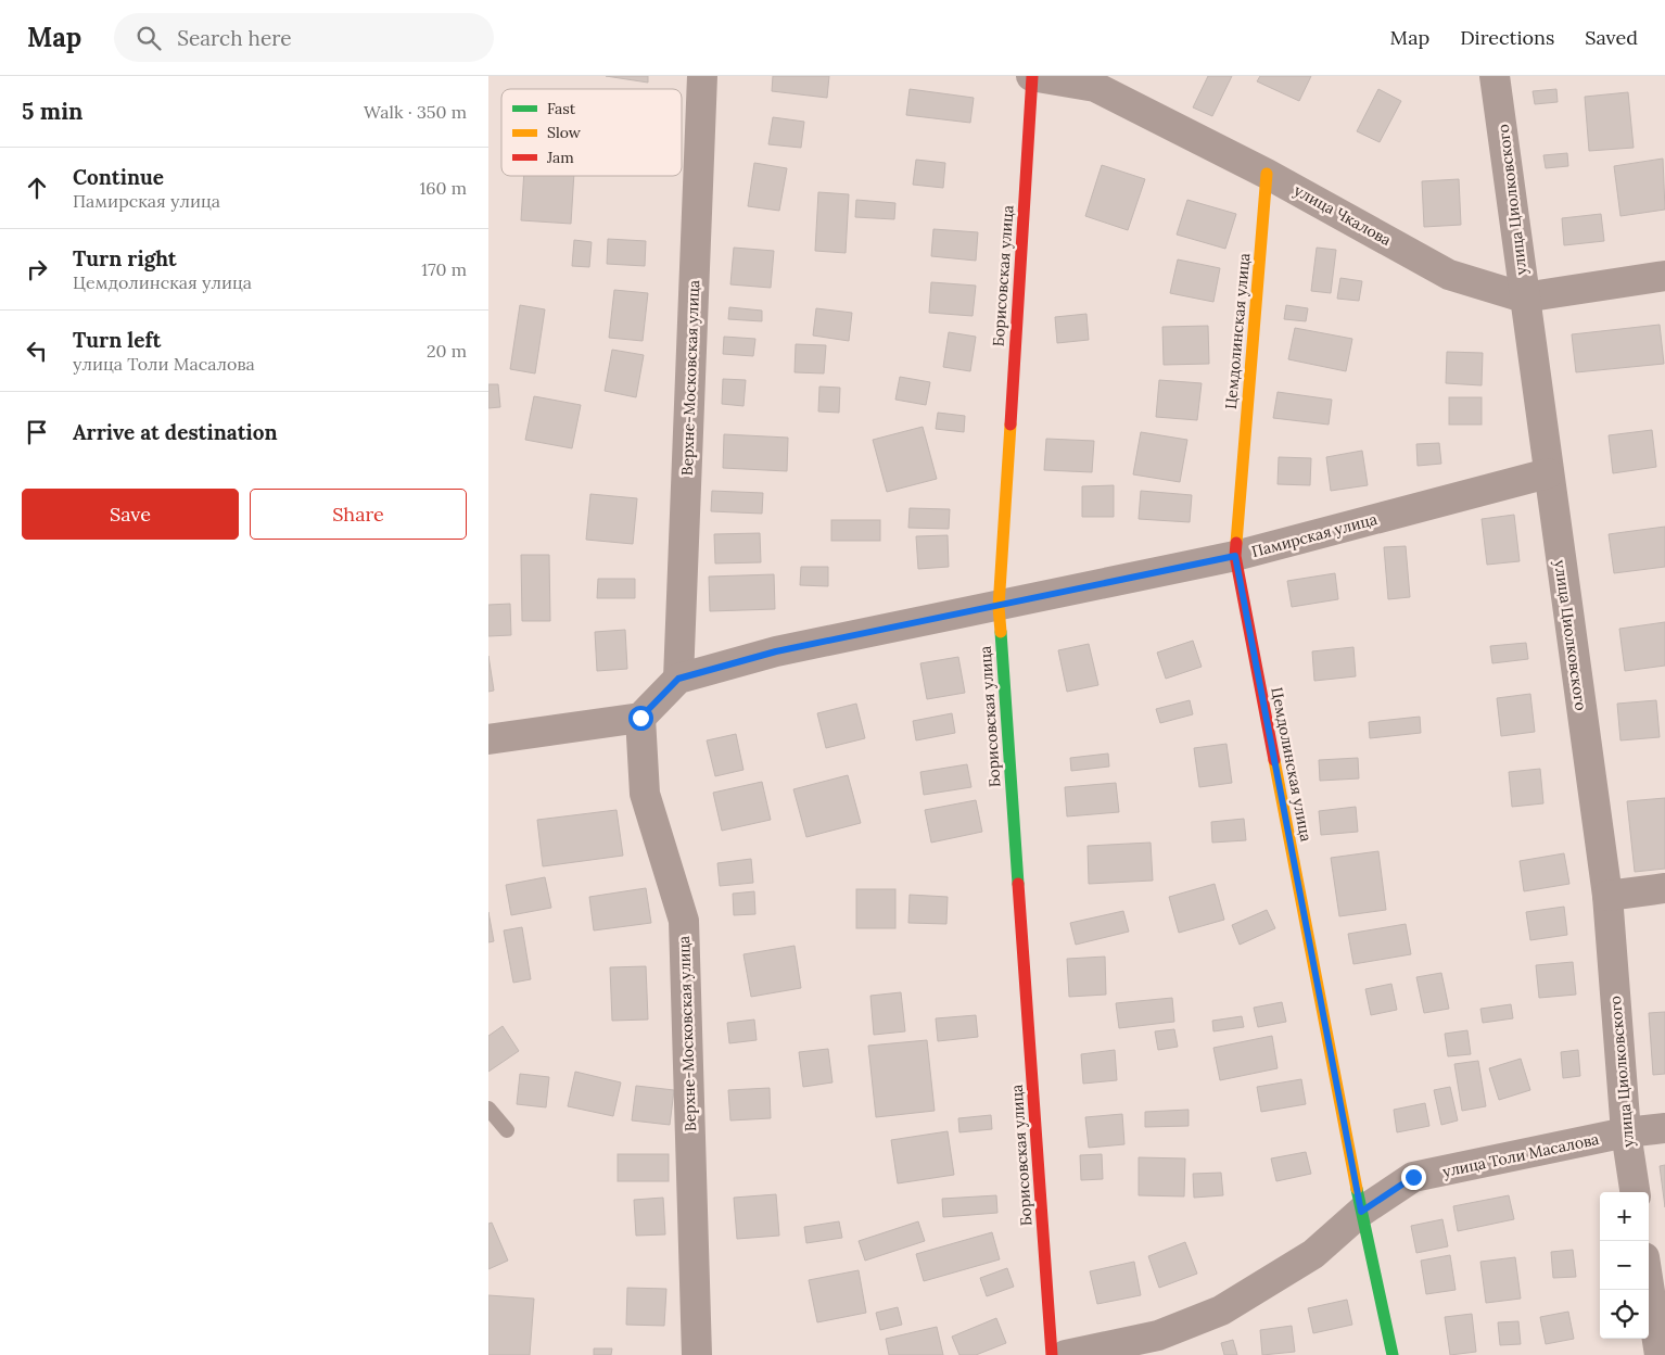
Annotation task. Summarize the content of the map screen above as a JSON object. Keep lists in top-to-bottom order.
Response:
{
  "streets": {
    "street": [
      "улица Циолковского",
      "улица Чкалова",
      "Борисовская улица",
      "Цемдолинская улица",
      "Верхне-Московская улица",
      "Памирская улица",
      "улица Толи Масалова"
    ]
  },
  "crossings": [
    ["улица Циолковского", "улица Чкалова"],
    ["улица Циолковского", "Памирская улица"],
    ["улица Циолковского", "улица Толи Масалова"],
    ["улица Чкалова", "Борисовская улица"],
    ["улица Чкалова", "Цемдолинская улица"],
    ["Борисовская улица", "Памирская улица"],
    ["Цемдолинская улица", "Памирская улица"],
    ["Цемдолинская улица", "улица Толи Масалова"],
    ["Верхне-Московская улица", "Памирская улица"]
  ],
  "legend": ["Fast", "Slow", "Jam"],
  "page": {
    "header": "Map",
    "search": "Search here",
    "nav": ["Map", "Directions", "Saved"],
    "heading": ["5 min", "Walk · 350 m"],
    "list": [
      ["Continue", "Памирская улица", "160 m"],
      ["Turn right", "Цемдолинская улица", "170 m"],
      ["Turn left", "улица Толи Масалова", "20 m"],
      "Arrive at destination"
    ],
    "buttons": ["Save", "Share"],
    "map_buttons": ["+", "−"]
  }
}
